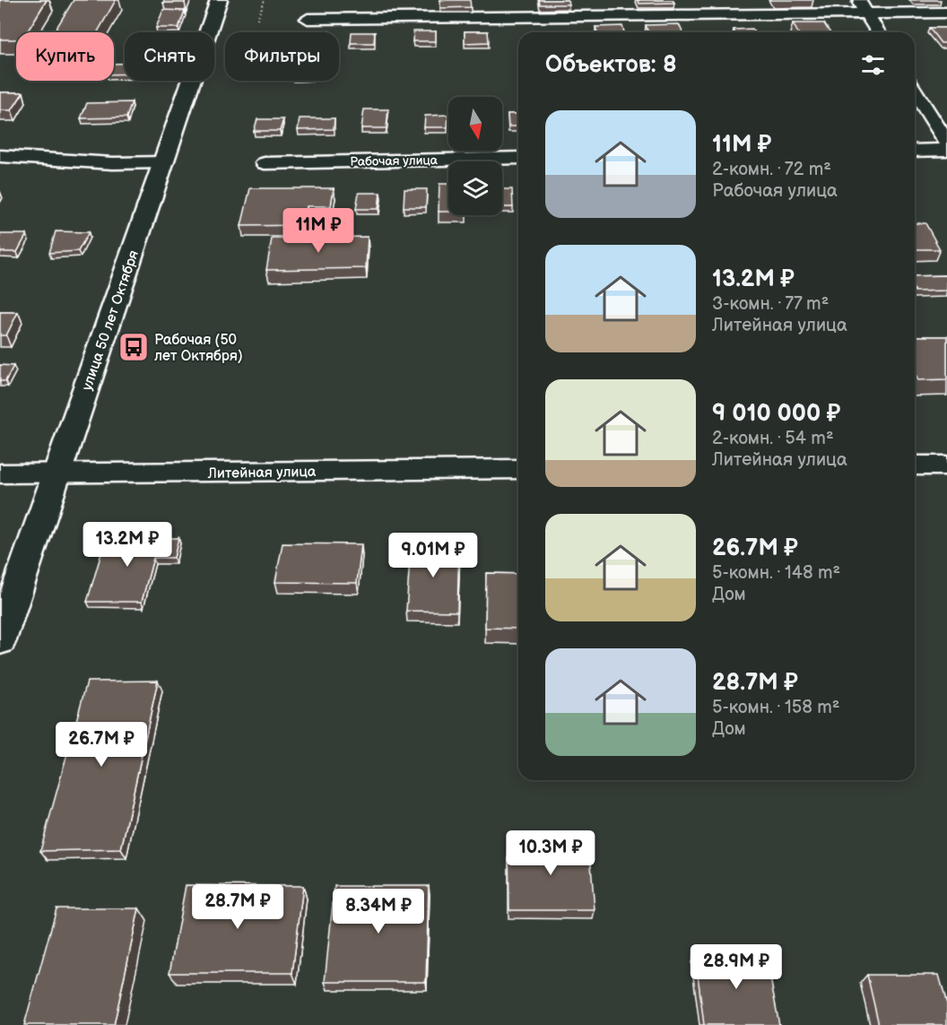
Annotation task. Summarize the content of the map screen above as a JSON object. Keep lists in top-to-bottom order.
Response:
{
  "streets": {
    "main road": ["улица 50 лет Октября"],
    "street": ["Рабочая улица", "Литейная улица"]
  },
  "crossings": [
    ["улица 50 лет Октября", "Литейная улица"]
  ],
  "places": {
    "bus stop": ["Рабочая (50 лет Октября)"]
  },
  "north": "bottom",
  "page": {
    "chip": ["Купить", "Снять", "Фильтры"],
    "heading": "Объектов: 8",
    "list": [
      {
        "name": "11M ₽",
        "note": "2-комн. · 72 m² · Рабочая улица"
      },
      {
        "name": "13.2M ₽",
        "note": "3-комн. · 77 m² · Литейная улица"
      },
      {
        "name": "9 010 000 ₽",
        "note": "2-комн. · 54 m² · Литейная улица"
      },
      {
        "name": "26.7M ₽",
        "note": "5-комн. · 148 m² · Дом"
      },
      {
        "name": "28.7M ₽",
        "note": "5-комн. · 158 m² · Дом"
      }
    ],
    "price": [
      "11M ₽",
      "13.2M ₽",
      "9.01M ₽",
      "26.7M ₽",
      "10.3M ₽",
      "28.7M ₽",
      "8.34M ₽",
      "28.9M ₽"
    ]
  }
}
